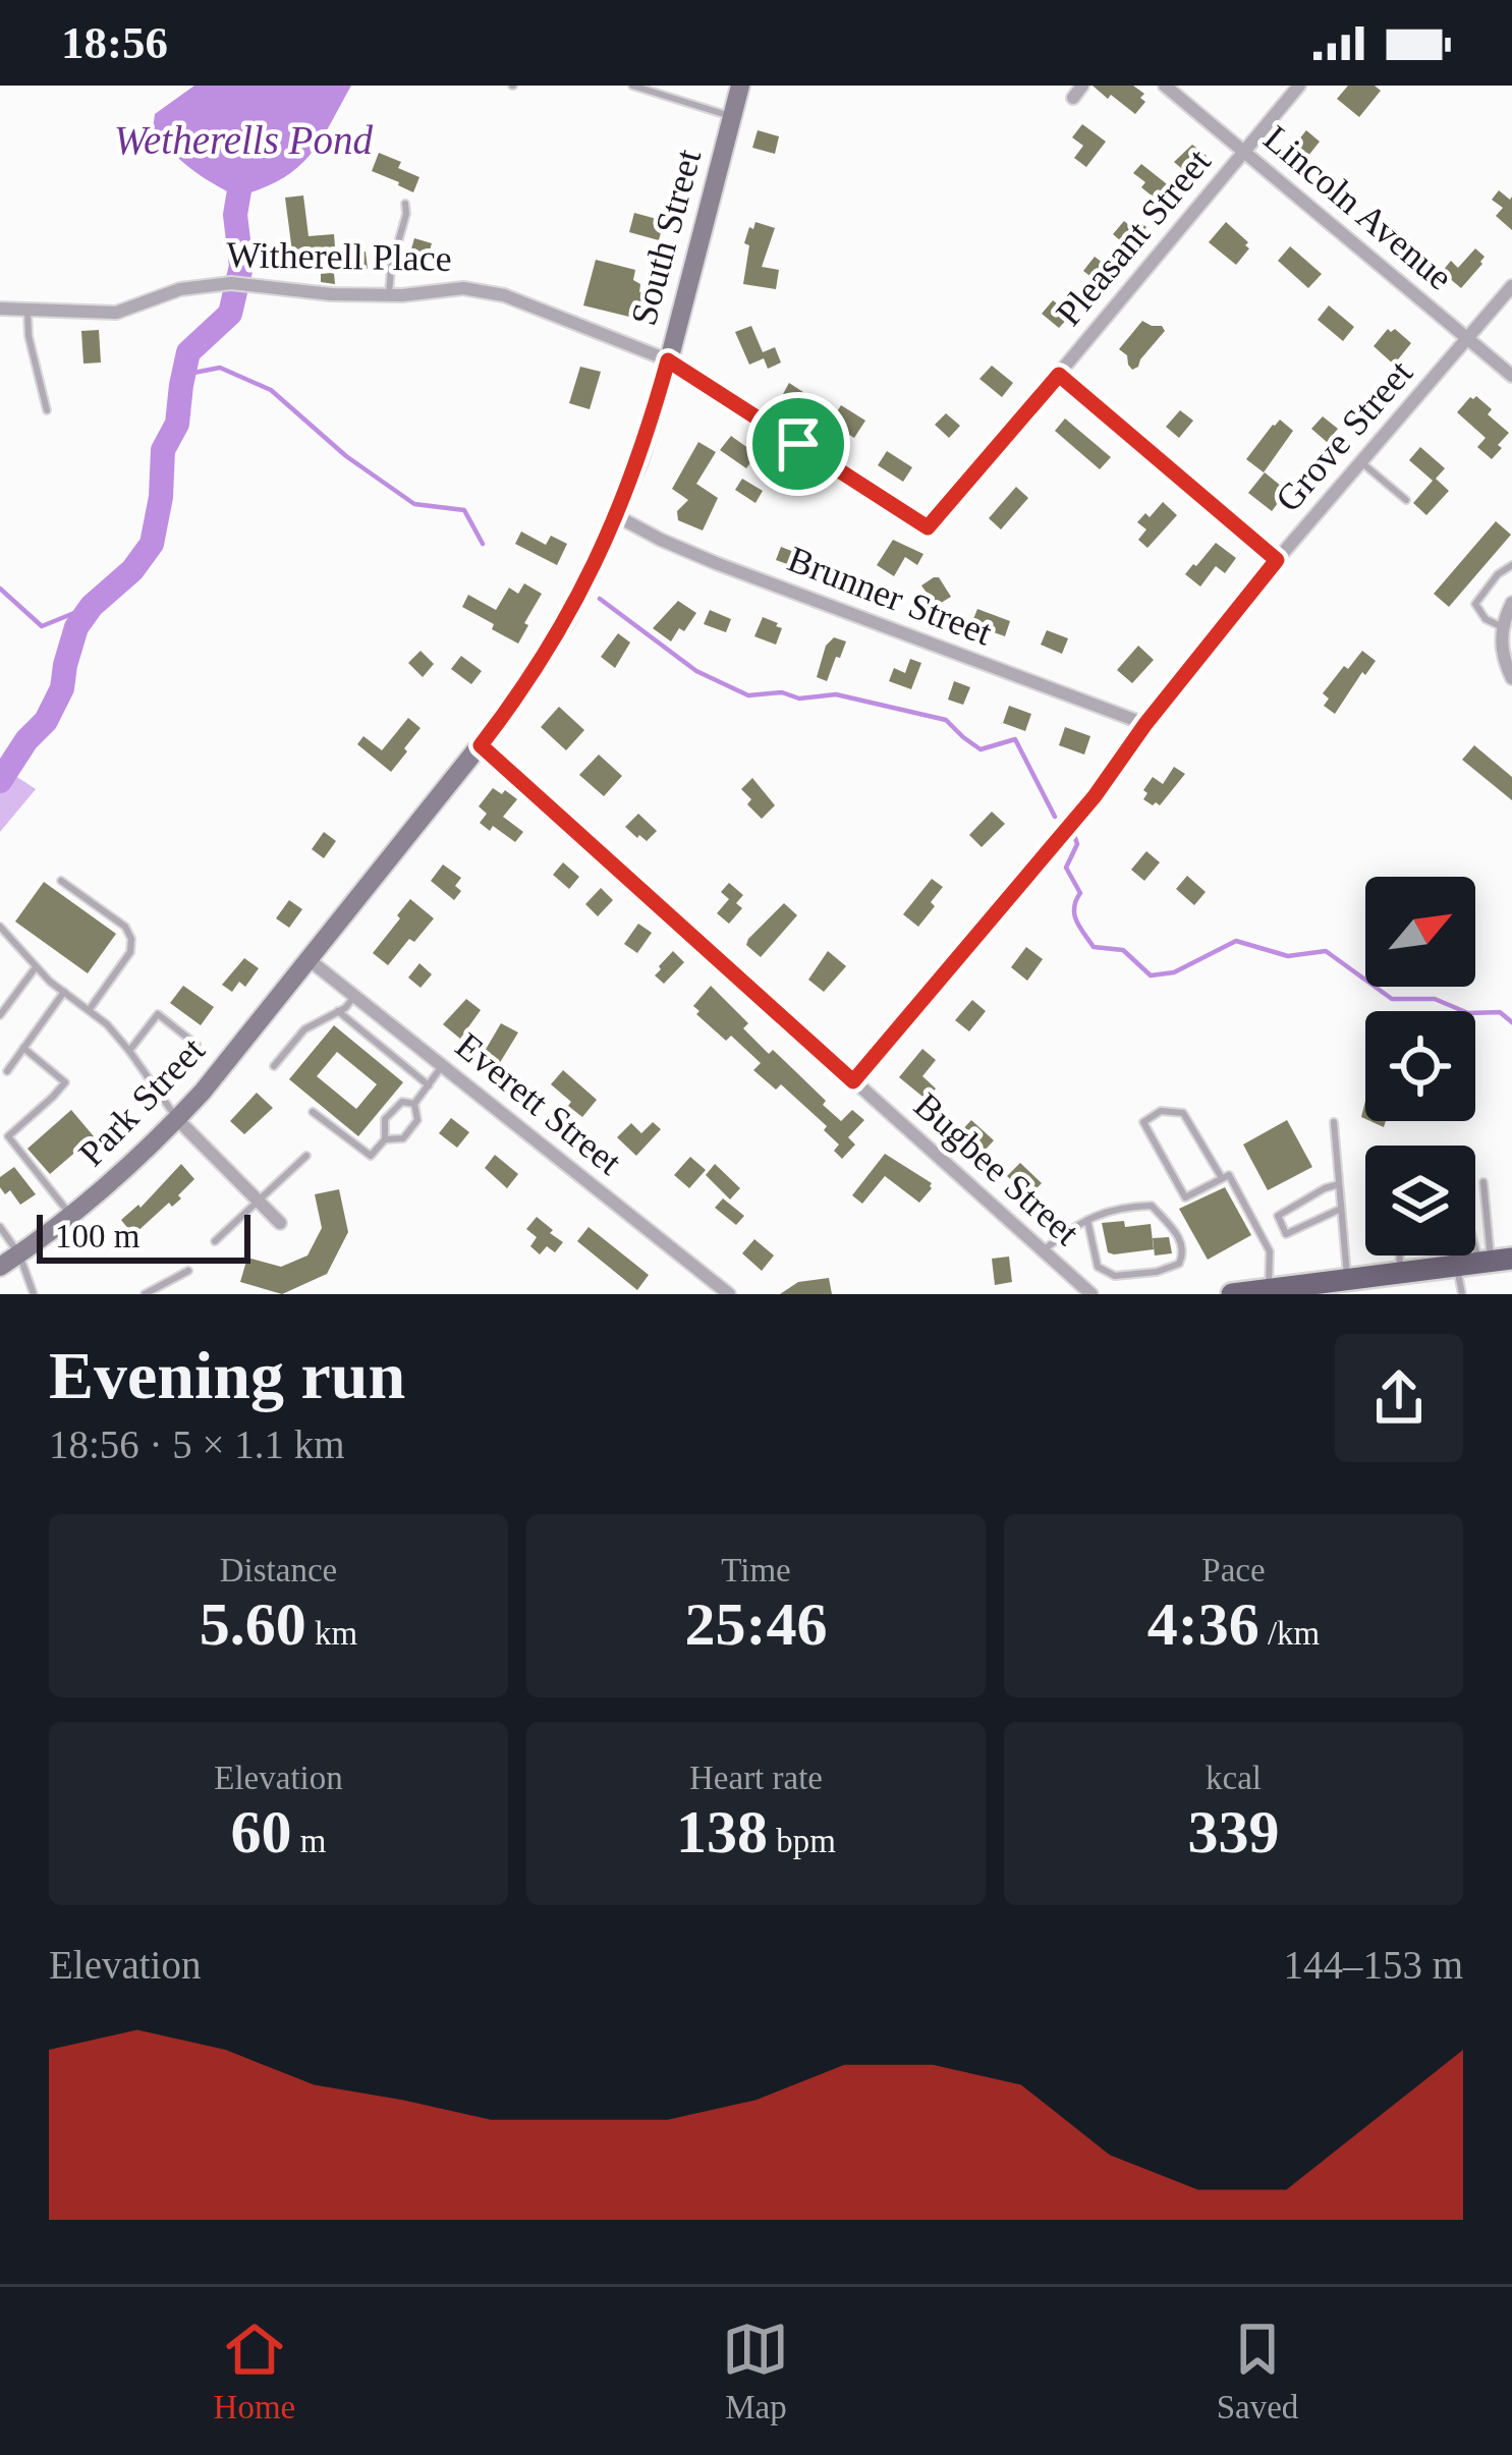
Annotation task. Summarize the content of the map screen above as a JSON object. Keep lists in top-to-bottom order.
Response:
{
  "streets": {
    "main road": ["South Street", "Park Street"],
    "street": [
      "Lincoln Avenue",
      "Pleasant Street",
      "Witherell Place",
      "Grove Street",
      "Brunner Street",
      "Everett Street",
      "Bugbee Street"
    ]
  },
  "crossings": [
    ["Lincoln Avenue", "Pleasant Street"],
    ["Lincoln Avenue", "Grove Street"],
    ["South Street", "Pleasant Street"],
    ["South Street", "Witherell Place"],
    ["South Street", "Brunner Street"],
    ["South Street", "Park Street"],
    ["South Street", "Everett Street"],
    ["South Street", "Bugbee Street"],
    ["Pleasant Street", "Witherell Place"],
    ["Grove Street", "Brunner Street"],
    ["Grove Street", "Bugbee Street"],
    ["Park Street", "Everett Street"]
  ],
  "water": ["Wetherells Pond"],
  "scale_bar": "100 m",
  "north": "top right",
  "page": {
    "status": "18:56",
    "scale": "100 m",
    "heading": ["Evening run", "18:56 · 5 × 1.1 km"],
    "stats": [
      ["Distance", "5.60 km"],
      ["Time", "25:46"],
      ["Pace", "4:36 /km"],
      ["Elevation", "60 m"],
      ["Heart rate", "138 bpm"],
      ["kcal", "339"]
    ],
    "chart": ["Elevation", "144–153 m"],
    "tabs": ["Home", "Map", "Saved"]
  }
}
